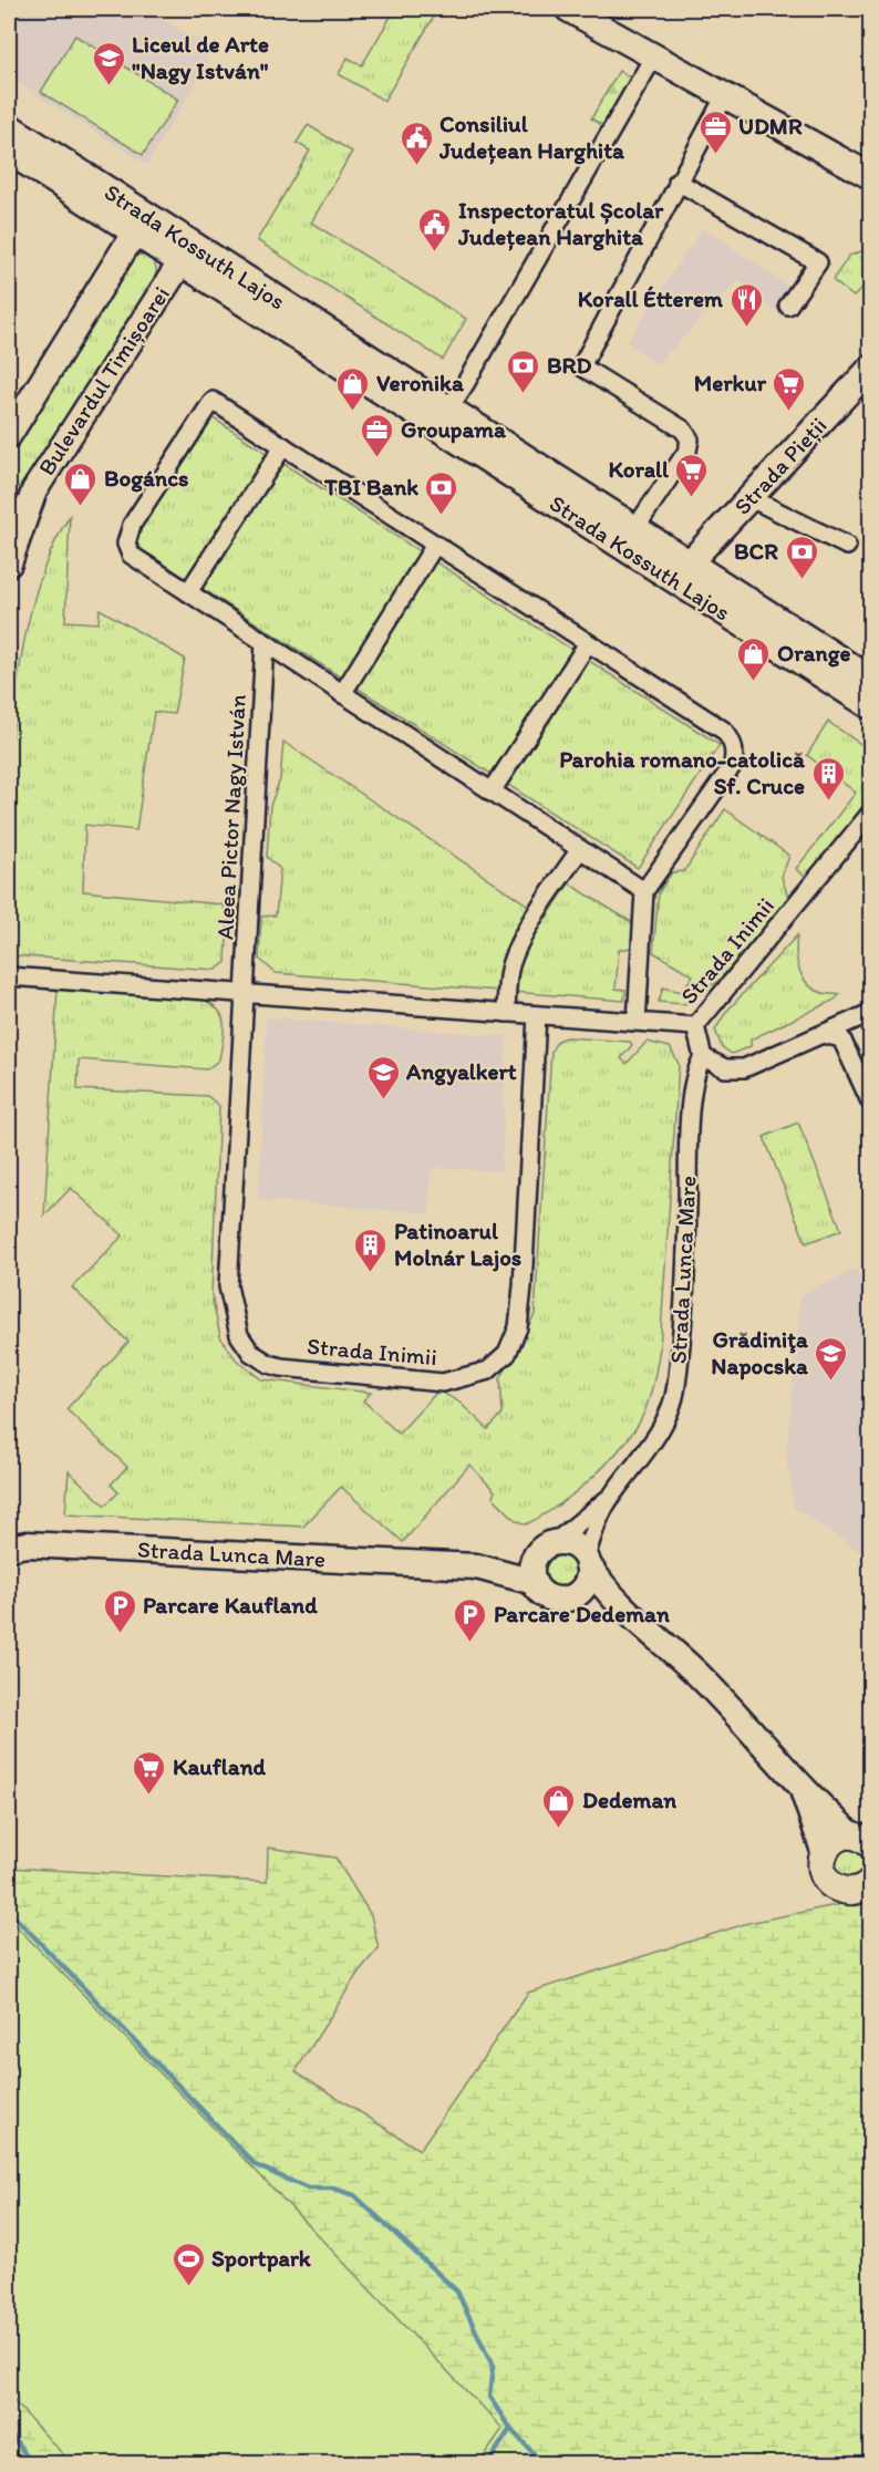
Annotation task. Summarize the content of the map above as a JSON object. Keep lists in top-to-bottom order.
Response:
{
  "streets": {
    "main road": [
      "Strada Kossuth Lajos",
      "Bulevardul Timișoarei",
      "Strada Pieții",
      "Strada Lunca Mare"
    ],
    "street": ["Aleea Pictor Nagy István", "Strada Inimii"]
  },
  "crossings": [
    ["Strada Kossuth Lajos", "Bulevardul Timișoarei"],
    ["Strada Kossuth Lajos", "Strada Pieții"],
    ["Aleea Pictor Nagy István", "Strada Inimii"]
  ],
  "places": {
    "school or university": ["Liceul de Arte \"Nagy István\"", "Angyalkert", "Grădiniţa Napocska"],
    "office": ["UDMR", "Groupama"],
    "public building": ["Consiliul Județean Harghita", "Inspectoratul Școlar Județean Harghita"],
    "restaurant": ["Korall Étterem"],
    "bank": ["BRD", "TBI Bank", "BCR"],
    "shop": [
      "Veronika",
      "Bogáncs",
      "Orange",
      "Dedeman"
    ],
    "supermarket": ["Merkur", "Korall", "Kaufland"],
    "building": ["Parohia romano-catolică Sf. Cruce", "Patinoarul Molnár Lajos"],
    "parking": ["Parcare Kaufland", "Parcare Dedeman"],
    "sports": ["Sportpark"]
  }
}
